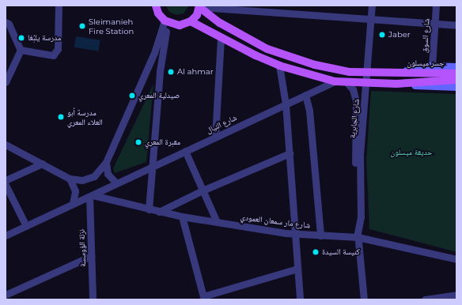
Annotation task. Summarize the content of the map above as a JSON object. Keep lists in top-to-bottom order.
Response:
{
  "streets": {
    "main road": ["جسر ميسلون"],
    "street": [
      "شارع السوق",
      "شارع الجابرية",
      "شارع النيال",
      "شارع مار سمعان العمودي",
      "نزلة الؤوسسة"
    ]
  },
  "crossings": [
    ["شارع الجابرية", "شارع مار سمعان العمودي"],
    ["شارع النيال", "شارع مار سمعان العمودي"],
    ["شارع النيال", "نزلة الؤوسسة"],
    ["شارع مار سمعان العمودي", "نزلة الؤوسسة"]
  ],
  "parks": ["حديقة ميسلون"],
  "places": [
    "Sleimanieh Fire Station",
    "Jaber",
    "مدرسة يلبُغا",
    "Al ahmar",
    "صيدلية المعري",
    "مدرسة أبو العلاء المعري",
    "مقبرة المعري",
    "كنيسة السيدة"
  ]
}
